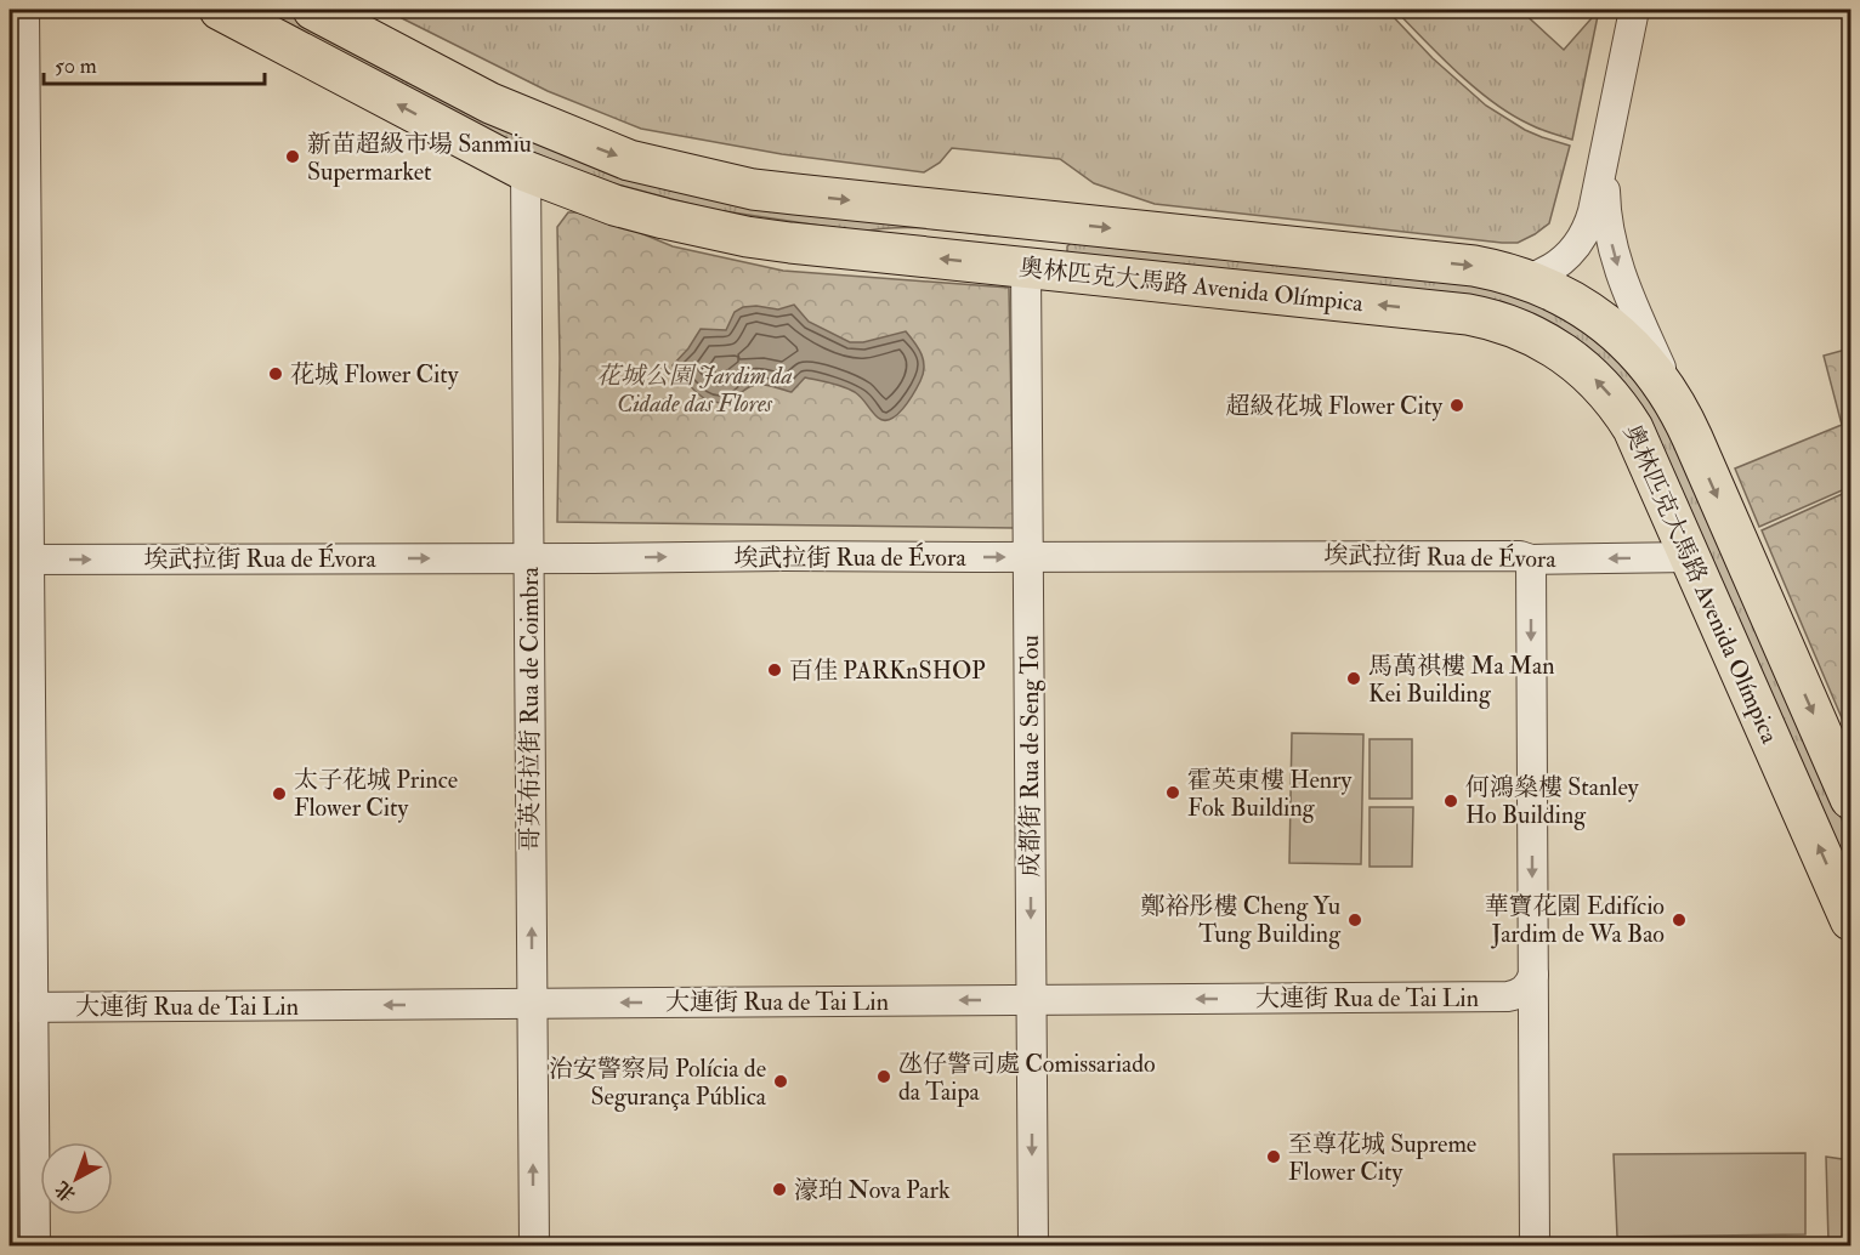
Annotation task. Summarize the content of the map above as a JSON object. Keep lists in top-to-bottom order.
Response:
{
  "streets": {
    "main road": ["奧林匹克大馬路 Avenida Olímpica"],
    "street": [
      "埃武拉街 Rua de Évora",
      "哥英布拉街 Rua de Coimbra",
      "成都街 Rua de Seng Tou",
      "大連街 Rua de Tai Lin"
    ]
  },
  "crossings": [
    ["奧林匹克大馬路 Avenida Olímpica", "埃武拉街 Rua de Évora"],
    ["奧林匹克大馬路 Avenida Olímpica", "哥英布拉街 Rua de Coimbra"],
    ["奧林匹克大馬路 Avenida Olímpica", "成都街 Rua de Seng Tou"],
    ["埃武拉街 Rua de Évora", "哥英布拉街 Rua de Coimbra"],
    ["埃武拉街 Rua de Évora", "成都街 Rua de Seng Tou"],
    ["哥英布拉街 Rua de Coimbra", "大連街 Rua de Tai Lin"],
    ["成都街 Rua de Seng Tou", "大連街 Rua de Tai Lin"]
  ],
  "one_way": ["哥英布拉街 Rua de Coimbra", "成都街 Rua de Seng Tou", "大連街 Rua de Tai Lin"],
  "parks": ["花城公園 Jardim da Cidade das Flores"],
  "places": [
    "新苗超級市場 Sanmiu Supermarket",
    "花城 Flower City",
    "超級花城 Flower City",
    "百佳 PARKnSHOP",
    "馬萬祺樓 Ma Man Kei Building",
    "霍英東樓 Henry Fok Building",
    "太子花城 Prince Flower City",
    "何鴻燊樓 Stanley Ho Building",
    "鄭裕彤樓 Cheng Yu Tung Building",
    "華寶花園 Edifício Jardim de Wa Bao",
    "氹仔警司處 Comissariado da Taipa",
    "治安警察局 Polícia de Segurança Pública",
    "至尊花城 Supreme Flower City",
    "濠珀 Nova Park"
  ],
  "scale_bar": "50 m",
  "north": "bottom left"
}
